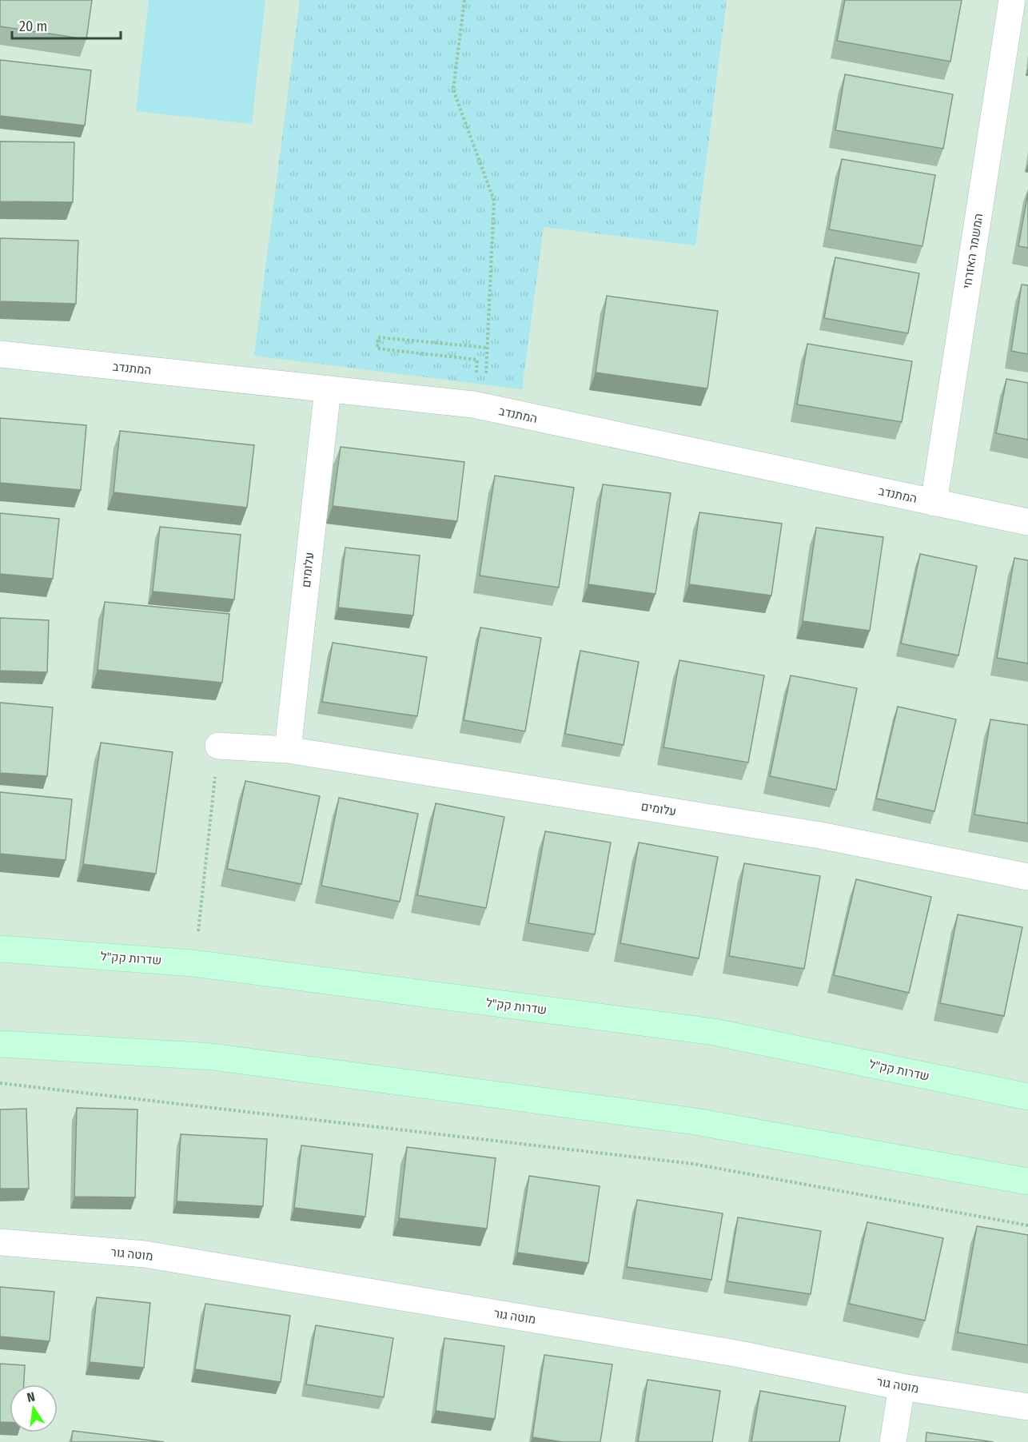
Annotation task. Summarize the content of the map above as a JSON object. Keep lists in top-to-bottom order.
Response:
{
  "streets": {
    "main road": ["שדרות קק\"ל"],
    "street": [
      "המשמר האזרחי",
      "המתנדב",
      "עלומים",
      "מוטה גור"
    ]
  },
  "crossings": [
    ["המשמר האזרחי", "המתנדב"],
    ["המתנדב", "עלומים"]
  ],
  "scale_bar": "20 m",
  "north": "top"
}
